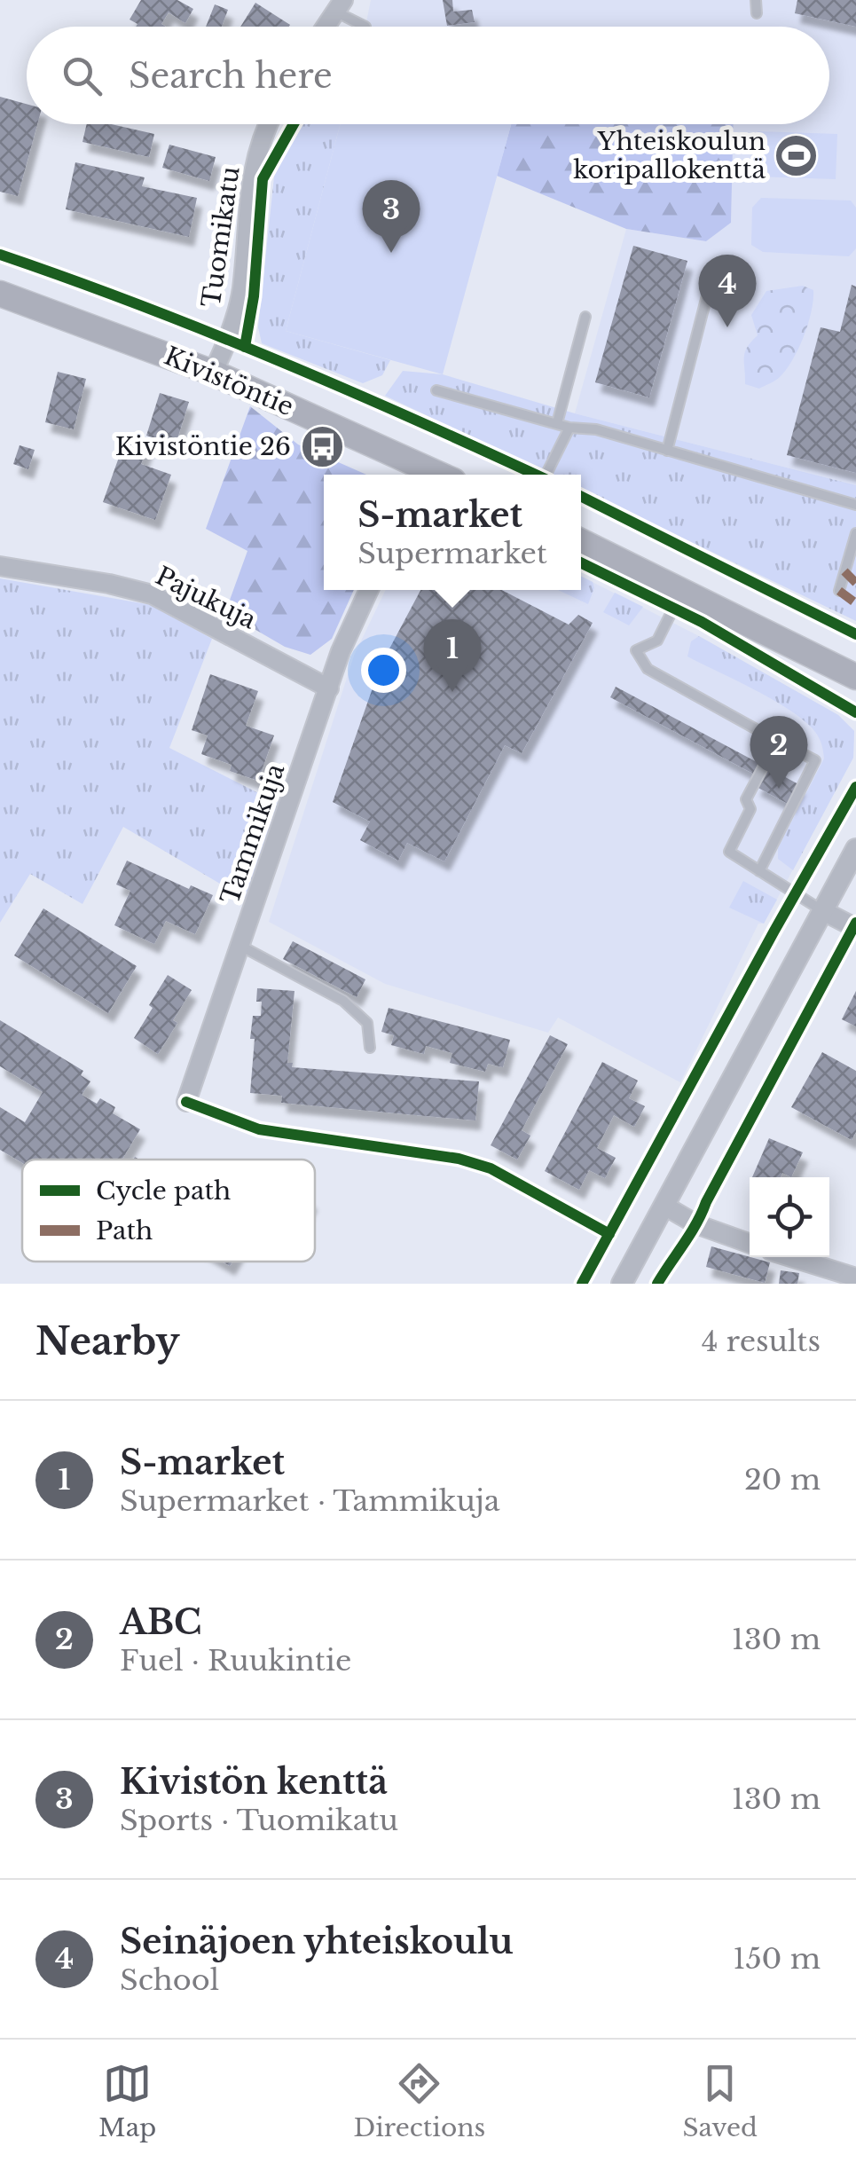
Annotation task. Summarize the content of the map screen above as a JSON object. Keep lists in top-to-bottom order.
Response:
{
  "streets": {
    "main road": ["Kivistöntie"],
    "street": ["Tuomikatu", "Pajukuja", "Tammikuja"]
  },
  "crossings": [
    ["Tuomikatu", "Kivistöntie"],
    ["Pajukuja", "Tammikuja"]
  ],
  "places": {
    "sports": ["Yhteiskoulun koripallokenttä"],
    "bus stop": ["Kivistöntie 26"]
  },
  "legend": ["Cycle path", "Path"],
  "page": {
    "search": "Search here",
    "pins": [
      "3",
      "4",
      "1",
      "2"
    ],
    "popup": ["S-market", "Supermarket"],
    "heading": ["Nearby", "4 results"],
    "list": [
      {
        "mark": "1",
        "name": "S-market",
        "note": "Supermarket · Tammikuja",
        "value": "20 m"
      },
      {
        "mark": "2",
        "name": "ABC",
        "note": "Fuel · Ruukintie",
        "value": "130 m"
      },
      {
        "mark": "3",
        "name": "Kivistön kenttä",
        "note": "Sports · Tuomikatu",
        "value": "130 m"
      },
      {
        "mark": "4",
        "name": "Seinäjoen yhteiskoulu",
        "note": "School",
        "value": "150 m"
      }
    ],
    "nav": ["Map", "Directions", "Saved"]
  }
}
